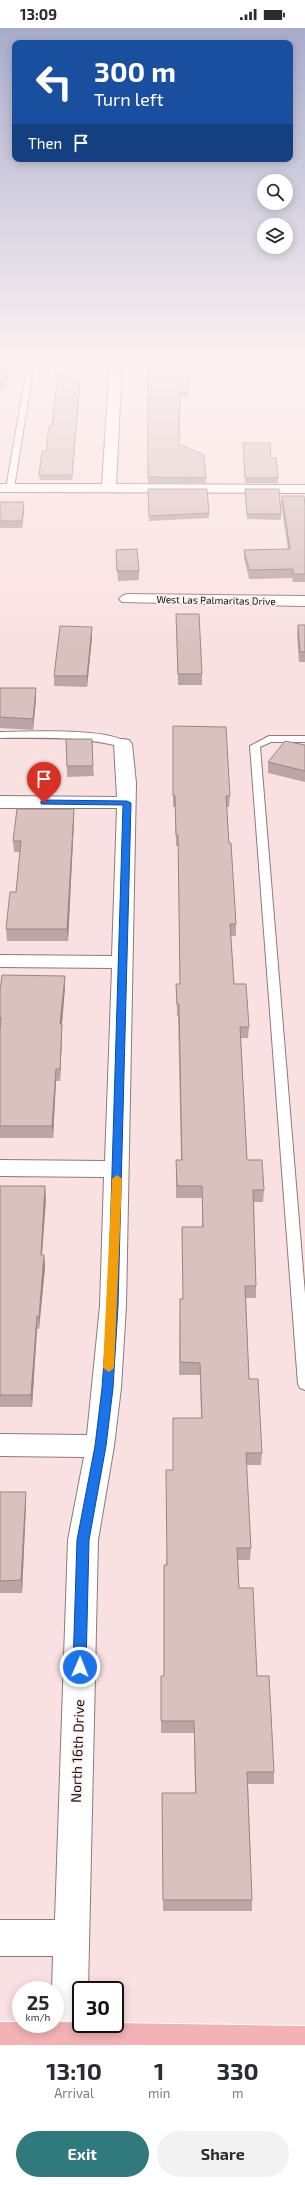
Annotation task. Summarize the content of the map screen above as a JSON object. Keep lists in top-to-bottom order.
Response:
{
  "streets": {
    "street": ["West Las Palmaritas Drive", "North 16th Drive"]
  },
  "page": {
    "status": "13:09",
    "turn": ["300 m", "Turn left"],
    "then": "Then",
    "speed": "25 km/h",
    "limit": "30",
    "eta": [
      "13:10",
      "Arrival",
      "1",
      "min",
      "330",
      "m"
    ],
    "buttons": ["Exit", "Share"]
  }
}
